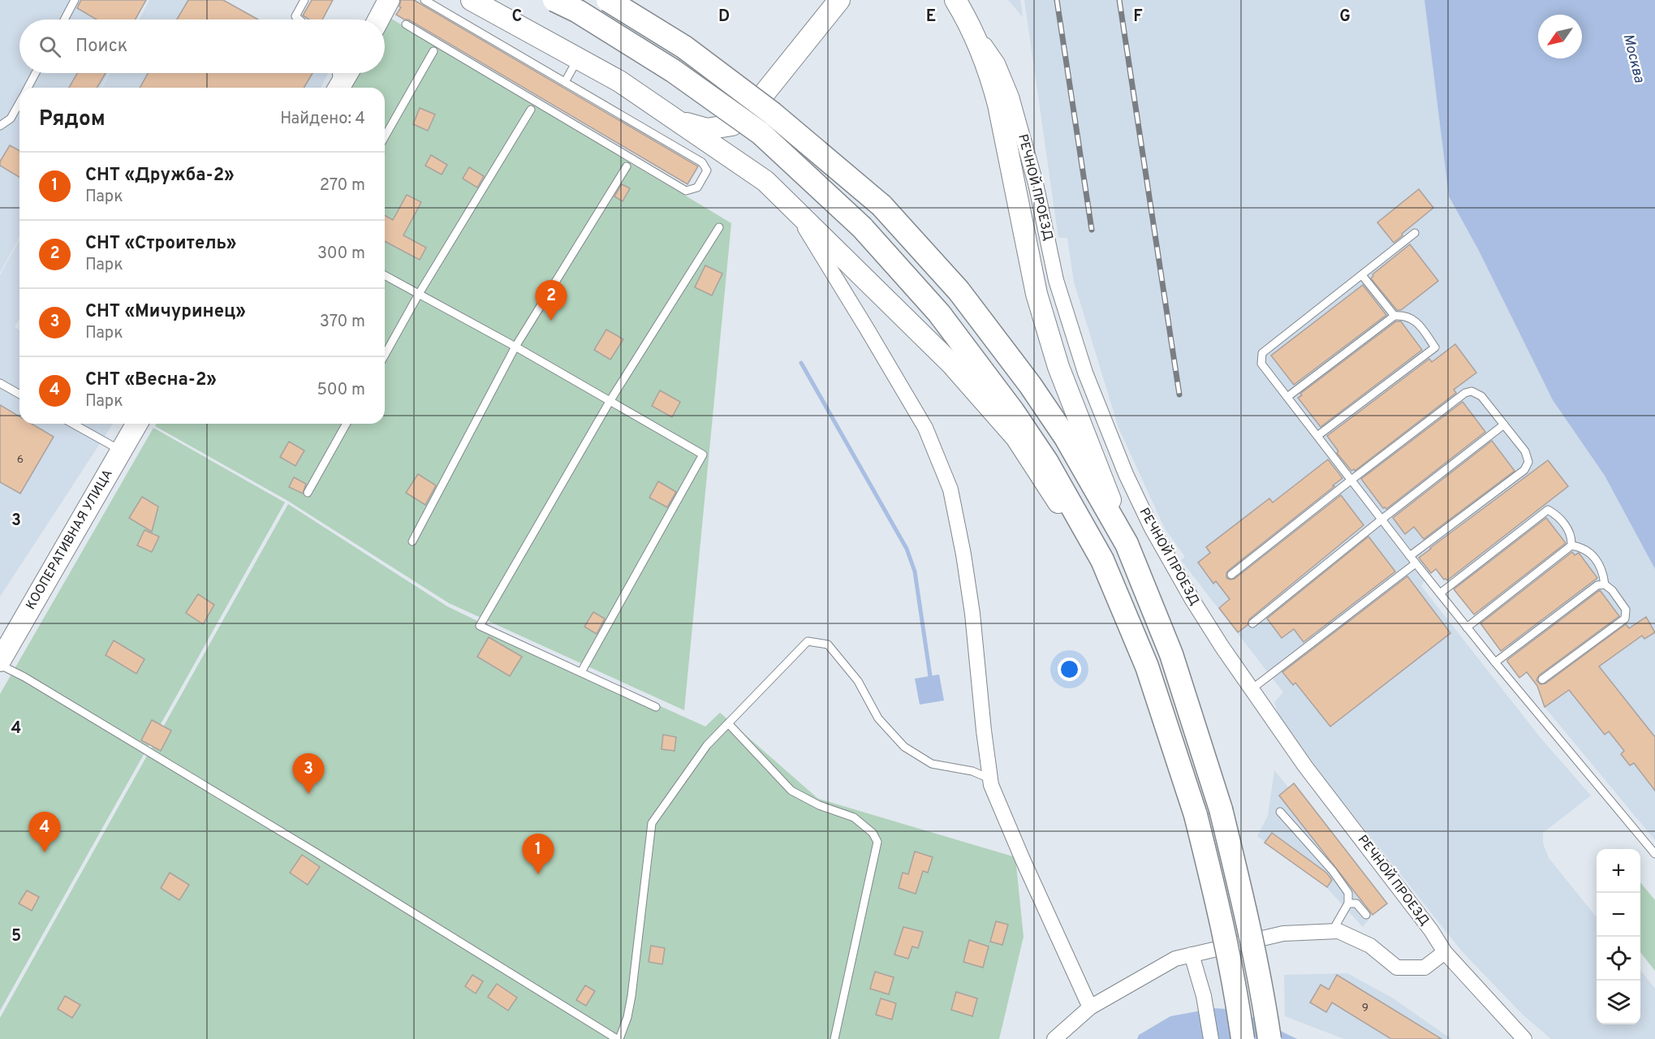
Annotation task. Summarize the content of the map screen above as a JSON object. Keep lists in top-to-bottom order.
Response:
{
  "streets": {
    "main road": ["КООПЕРАТИВНАЯ УЛИЦА"],
    "street": ["РЕЧНОЙ ПРОЕЗД"]
  },
  "water": ["Москва"],
  "house_numbers": ["6", "9"],
  "north": "bottom left",
  "page": {
    "search": "Поиск",
    "heading": ["Рядом", "Найдено: 4"],
    "list": [
      {
        "mark": "1",
        "name": "СНТ «Дружба-2»",
        "note": "Парк",
        "value": "270 m"
      },
      {
        "mark": "2",
        "name": "СНТ «Строитель»",
        "note": "Парк",
        "value": "300 m"
      },
      {
        "mark": "3",
        "name": "СНТ «Мичуринец»",
        "note": "Парк",
        "value": "370 m"
      },
      {
        "mark": "4",
        "name": "СНТ «Весна-2»",
        "note": "Парк",
        "value": "500 m"
      }
    ],
    "pins": [
      "2",
      "3",
      "4",
      "1"
    ],
    "map_buttons": ["+", "−"]
  },
  "grid": {
    "columns": [
      "C",
      "D",
      "E",
      "F",
      "G"
    ],
    "rows": ["3", "4", "5"]
  }
}
